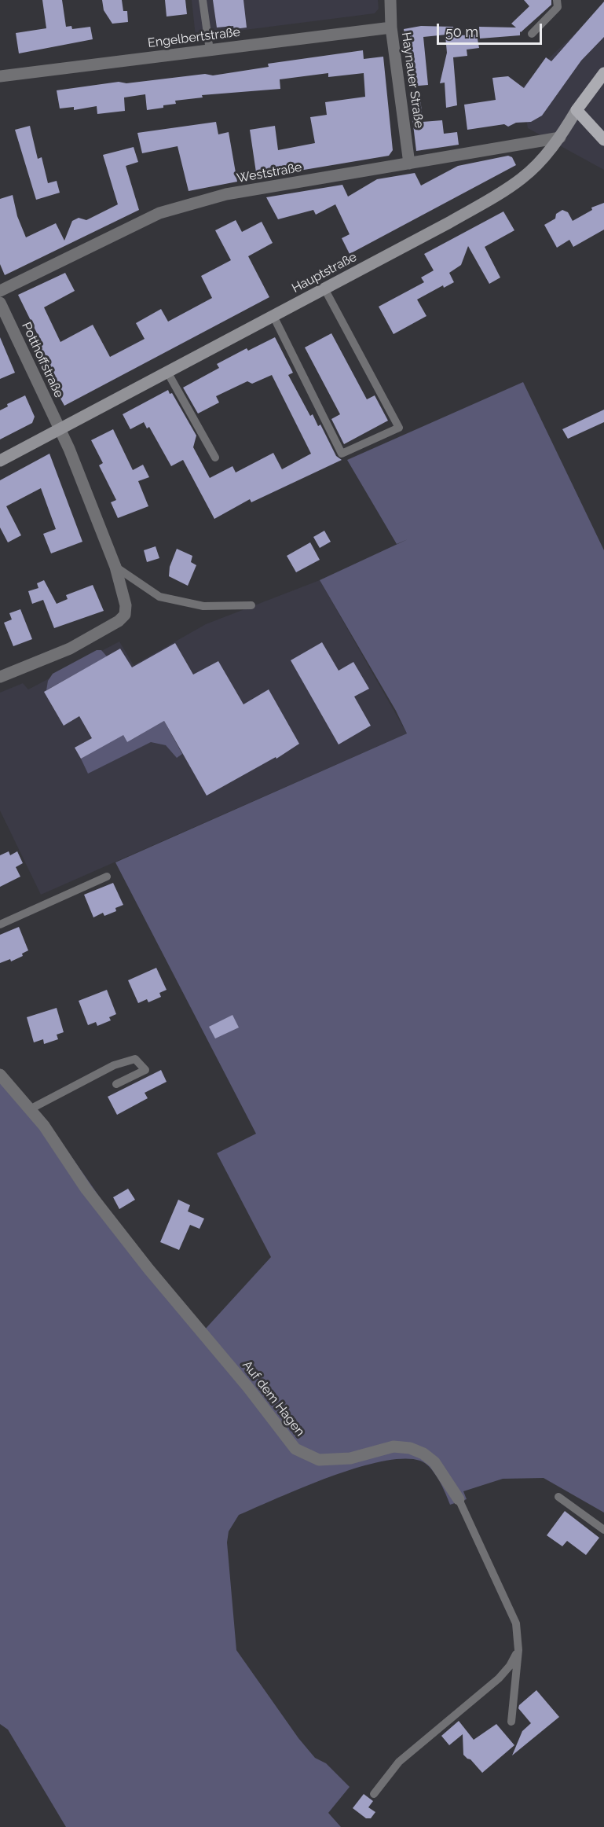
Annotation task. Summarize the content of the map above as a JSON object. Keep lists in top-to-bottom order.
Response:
{
  "streets": {
    "street": [
      "Engelbertstraße",
      "Haynauer Straße",
      "Weststraße",
      "Hauptstraße",
      "Potthoffstraße",
      "Auf dem Hagen"
    ]
  },
  "crossings": [
    ["Engelbertstraße", "Haynauer Straße"],
    ["Haynauer Straße", "Weststraße"],
    ["Weststraße", "Hauptstraße"],
    ["Hauptstraße", "Potthoffstraße"]
  ],
  "scale_bar": "50 m"
}
